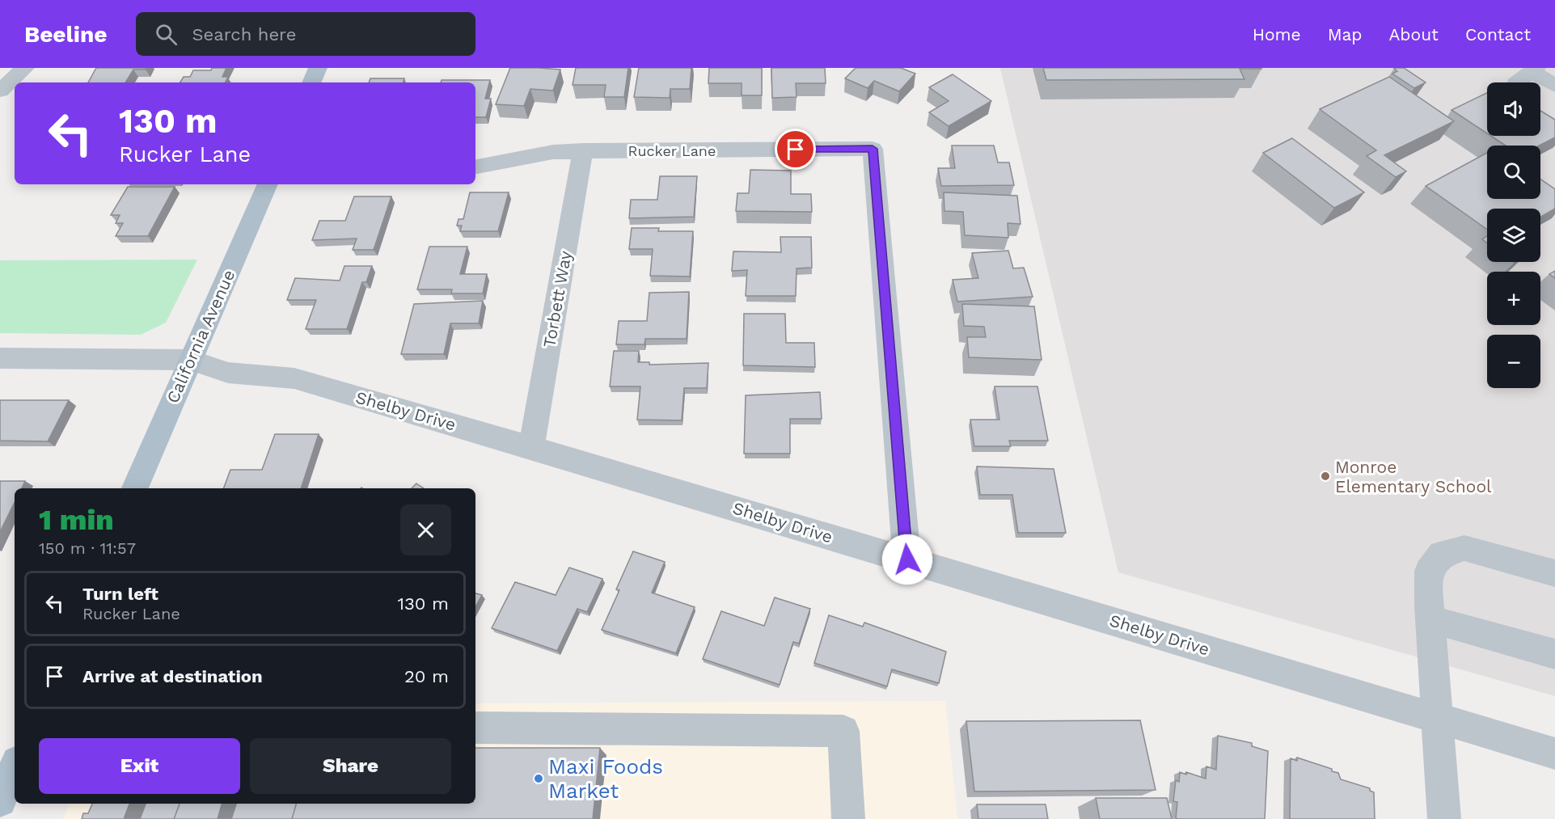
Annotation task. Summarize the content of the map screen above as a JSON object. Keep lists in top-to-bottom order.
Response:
{
  "streets": {
    "main road": ["California Avenue"],
    "street": ["Rucker Lane", "Torbett Way", "Shelby Drive"]
  },
  "crossings": [
    ["Rucker Lane", "Torbett Way"],
    ["Rucker Lane", "Shelby Drive"],
    ["Torbett Way", "Shelby Drive"],
    ["California Avenue", "Shelby Drive"]
  ],
  "places": ["Monroe Elementary School", "Maxi Foods Market"],
  "page": {
    "header": "Beeline",
    "search": "Search here",
    "nav": [
      "Home",
      "Map",
      "About",
      "Contact"
    ],
    "map_buttons": ["+", "−"],
    "turn": ["130 m", "Rucker Lane"],
    "heading": ["1 min", "150 m · 11:57"],
    "list": [
      {
        "name": "Turn left",
        "note": "Rucker Lane",
        "value": "130 m"
      },
      {
        "name": "Arrive at destination",
        "value": "20 m"
      }
    ],
    "buttons": ["Exit", "Share"]
  }
}
